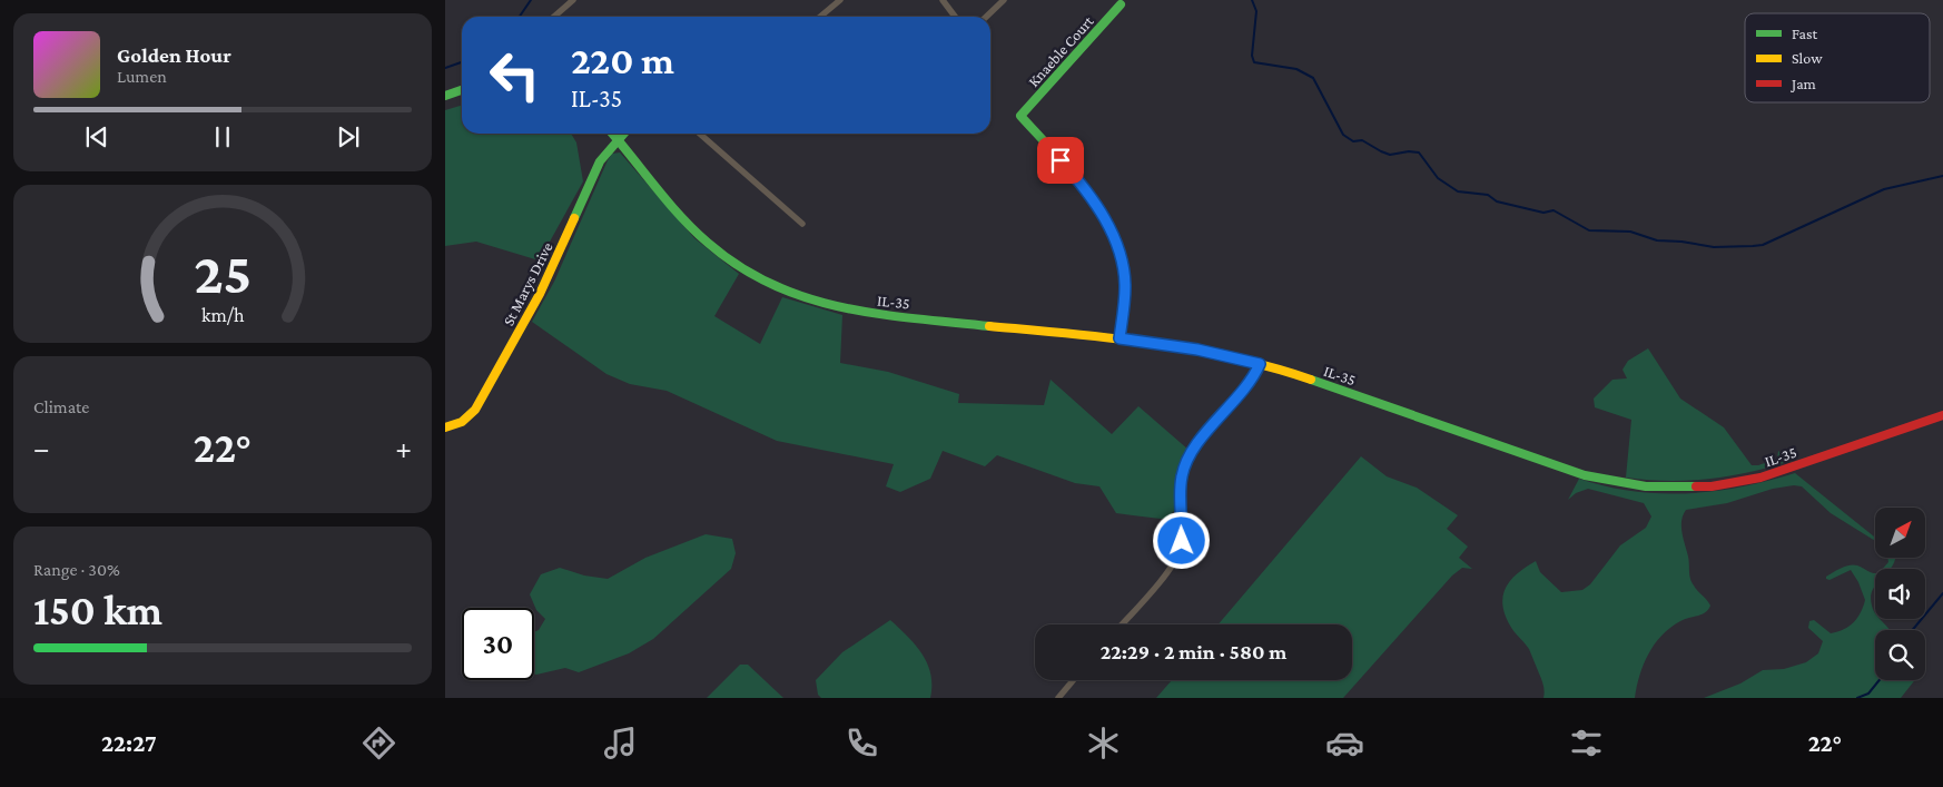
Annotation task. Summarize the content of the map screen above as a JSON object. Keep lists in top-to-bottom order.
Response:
{
  "streets": {
    "main road": ["Knaeble Court", "St Marys Drive", "IL-35"]
  },
  "crossings": [
    ["Knaeble Court", "IL-35"],
    ["St Marys Drive", "IL-35"]
  ],
  "legend": ["Fast", "Slow", "Jam"],
  "north": "top right",
  "page": {
    "turn": ["220 m", "IL-35"],
    "song": ["Golden Hour", "Lumen"],
    "tile": [
      "Climate",
      ["Range · 30%", "150 km"]
    ],
    "heat": ["−", "22°", "+"],
    "limit": "30",
    "trip": "22:29 · 2 min · 580 m",
    "tabs": ["22:27", "22°"],
    "gauge": ["25", "km/h"]
  }
}
